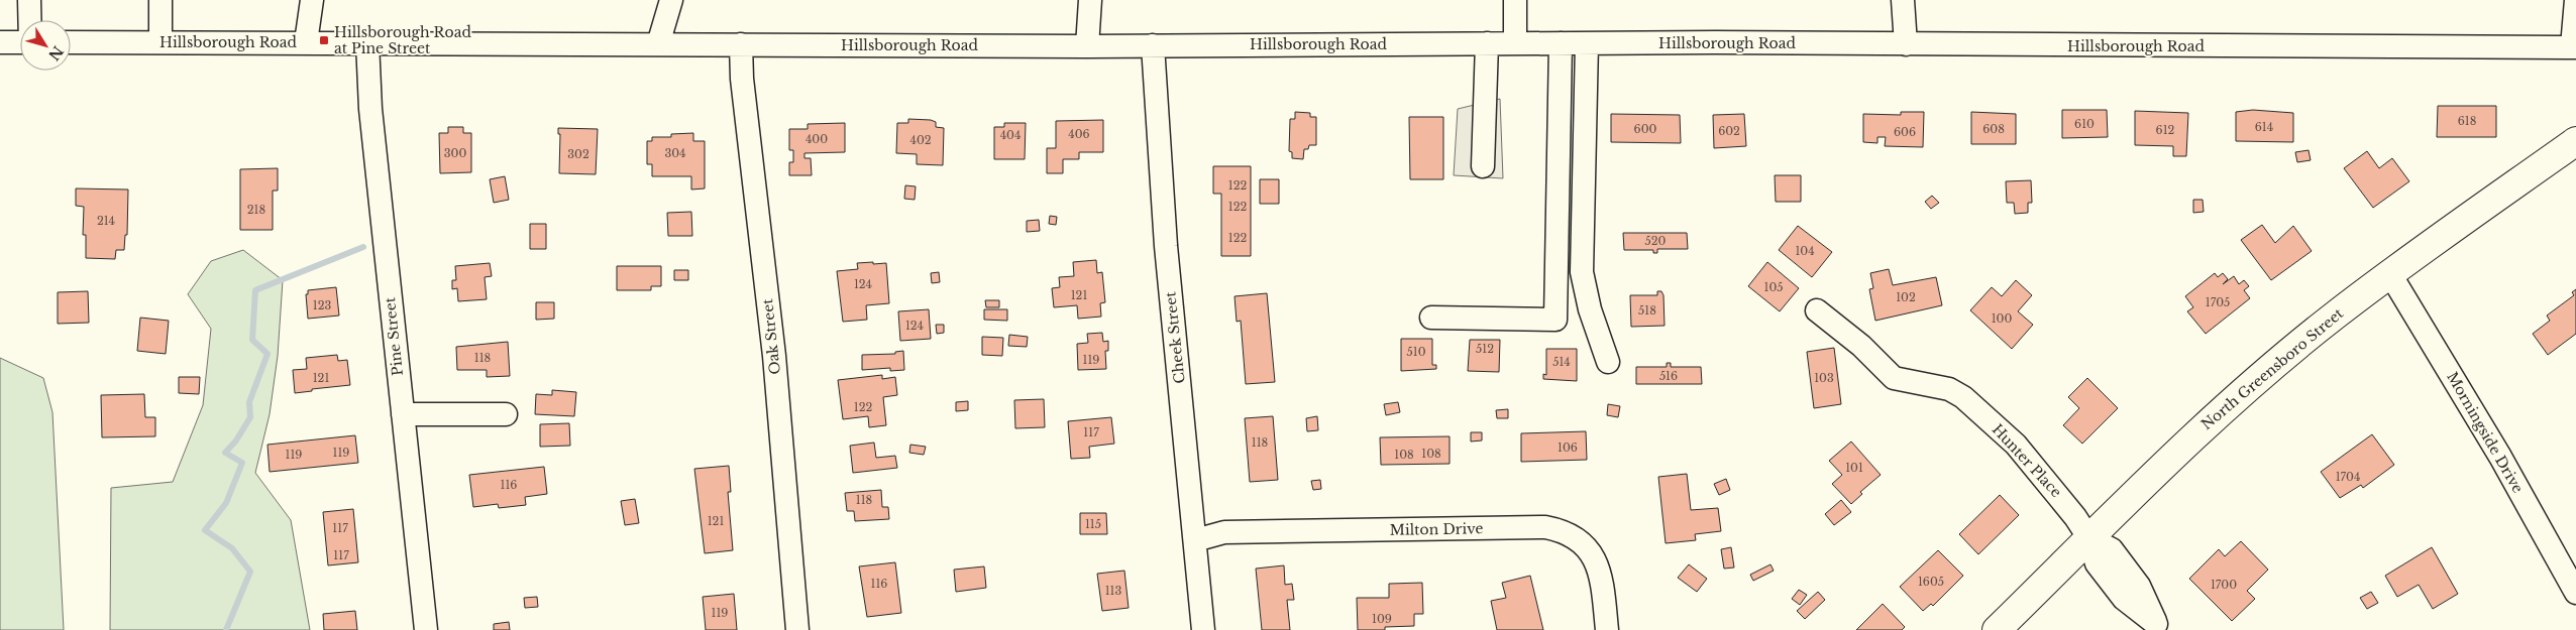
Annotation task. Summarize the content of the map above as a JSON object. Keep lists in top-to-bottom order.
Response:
{
  "streets": {
    "main road": ["North Greensboro Street"],
    "street": [
      "Hillsborough Road",
      "Pine Street",
      "Oak Street",
      "Cheek Street",
      "Morningside Drive",
      "Hunter Place",
      "Milton Drive"
    ]
  },
  "crossings": [
    ["Hillsborough Road", "Pine Street"],
    ["Hillsborough Road", "Oak Street"],
    ["Hillsborough Road", "Cheek Street"],
    ["Cheek Street", "Milton Drive"],
    ["North Greensboro Street", "Morningside Drive"],
    ["North Greensboro Street", "Hunter Place"]
  ],
  "places": {
    "transit": ["Hillsborough Road at Pine Street"]
  },
  "house_numbers": [
    "618",
    "610",
    "614",
    "600",
    "608",
    "612",
    "602",
    "606",
    "406",
    "404",
    "400",
    "402",
    "300",
    "304",
    "302",
    "122",
    "122",
    "218",
    "214",
    "122",
    "520",
    "104",
    "124",
    "105",
    "121",
    "102",
    "1705",
    "123",
    "518",
    "100",
    "124",
    "512",
    "510",
    "118",
    "119",
    "514",
    "516",
    "121",
    "103",
    "122",
    "117",
    "118",
    "106",
    "119",
    "108",
    "119",
    "108",
    "101",
    "1704",
    "116",
    "118",
    "121",
    "115",
    "117",
    "117",
    "1605",
    "116",
    "1700",
    "113",
    "119",
    "109"
  ],
  "north": "bottom right"
}
